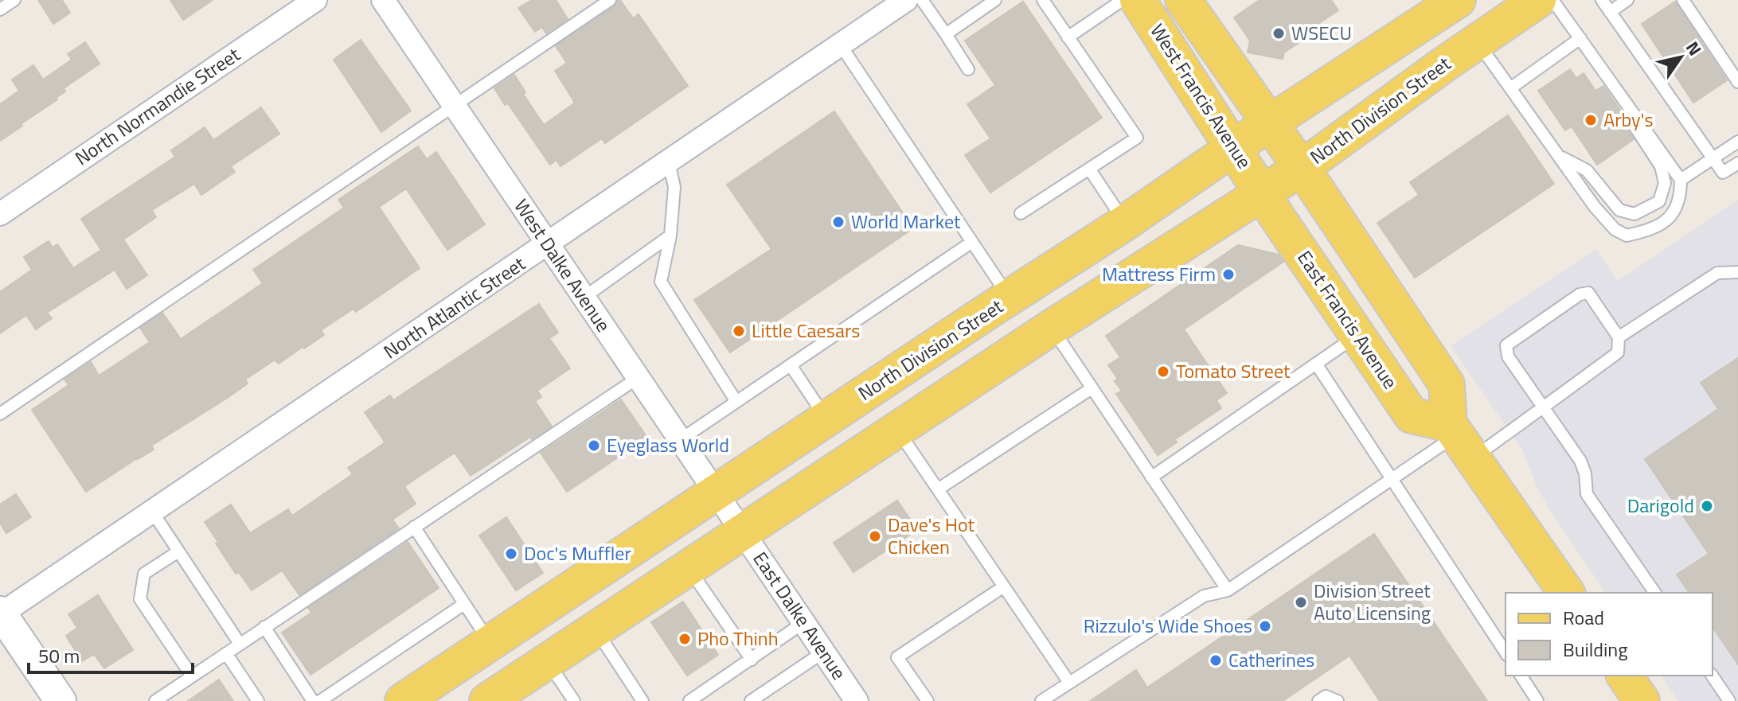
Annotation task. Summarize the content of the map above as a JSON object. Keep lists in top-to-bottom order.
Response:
{
  "streets": {
    "main road": ["West Francis Avenue", "North Division Street", "East Francis Avenue"],
    "street": [
      "North Normandie Street",
      "West Dalke Avenue",
      "North Atlantic Street",
      "East Dalke Avenue"
    ]
  },
  "crossings": [
    ["West Francis Avenue", "North Division Street"],
    ["West Francis Avenue", "East Francis Avenue"],
    ["North Division Street", "West Dalke Avenue"],
    ["North Division Street", "East Francis Avenue"],
    ["North Division Street", "East Dalke Avenue"],
    ["West Dalke Avenue", "North Atlantic Street"],
    ["West Dalke Avenue", "East Dalke Avenue"]
  ],
  "places": [
    "WSECU",
    "Arby's",
    "World Market",
    "Mattress Firm",
    "Little Caesars",
    "Tomato Street",
    "Eyeglass World",
    "Darigold",
    "Dave's Hot Chicken",
    "Doc's Muffler",
    "Division Street Auto Licensing",
    "Rizzulo's Wide Shoes",
    "Pho Thinh",
    "Catherines"
  ],
  "legend": ["Road", "Building"],
  "scale_bar": "50 m",
  "north": "top right"
}
